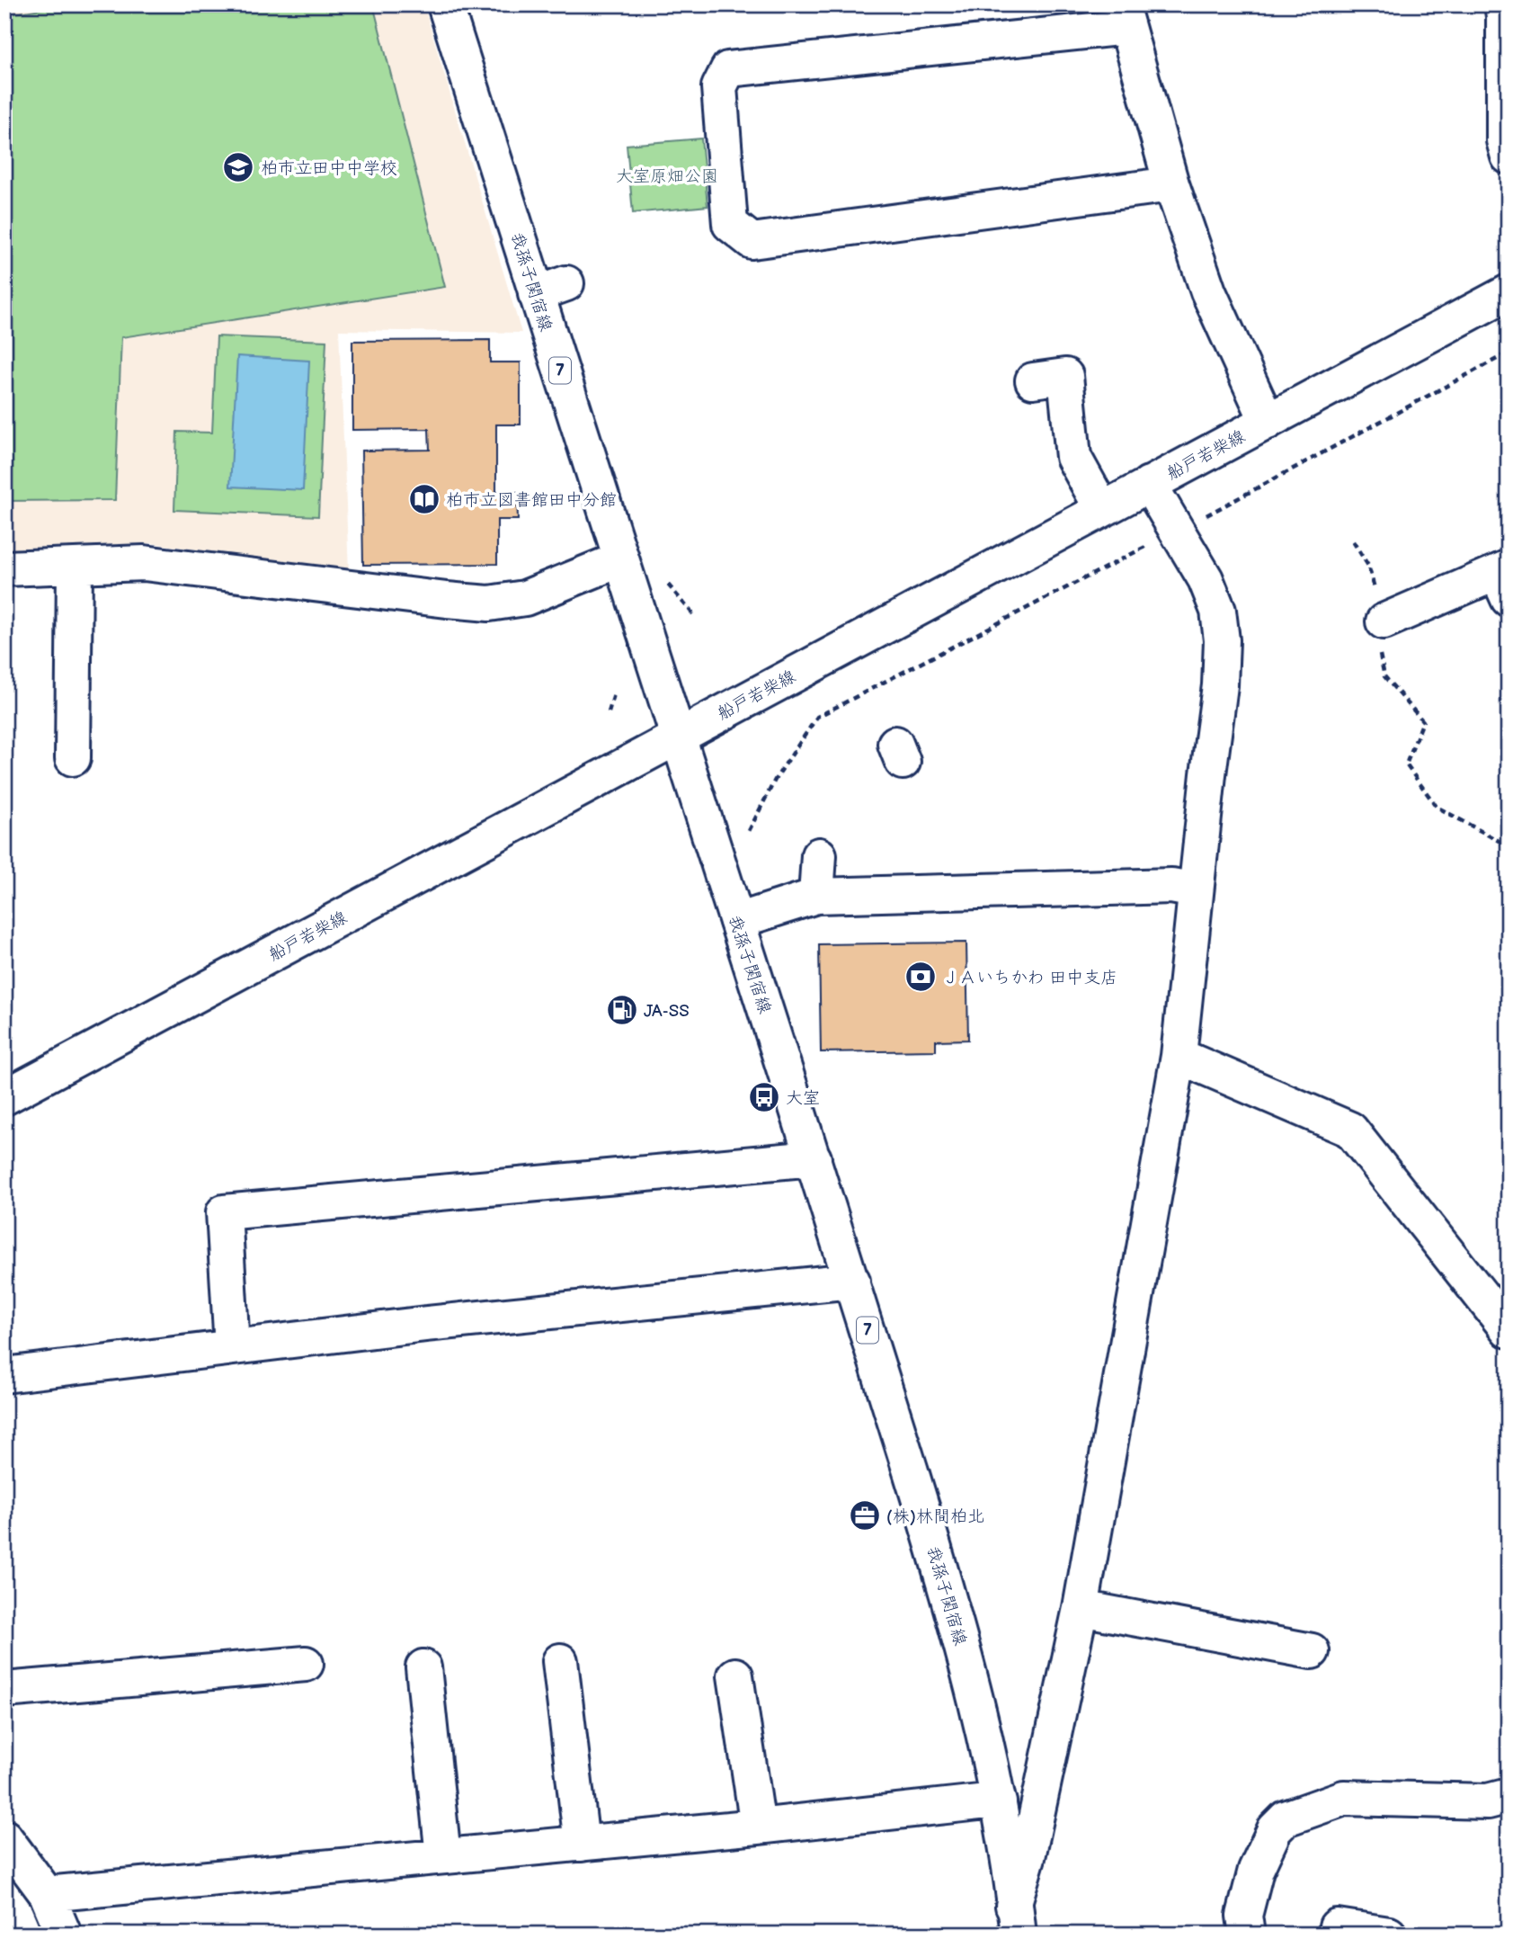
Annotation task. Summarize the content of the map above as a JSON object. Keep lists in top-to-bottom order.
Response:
{
  "streets": {
    "street": ["我孫子関宿線", "7", "船戸若柴線"]
  },
  "crossings": [
    ["我孫子関宿線", "船戸若柴線"]
  ],
  "parks": ["大室原畑公園"],
  "places": {
    "school or university": ["柏市立田中中学校"],
    "library": ["柏市立図書館田中分館"],
    "bank": ["ＪＡいちかわ 田中支店"],
    "fuel station": ["JA-SS"],
    "bus stop": ["大室"],
    "office": ["(株)林間柏北"]
  }
}
